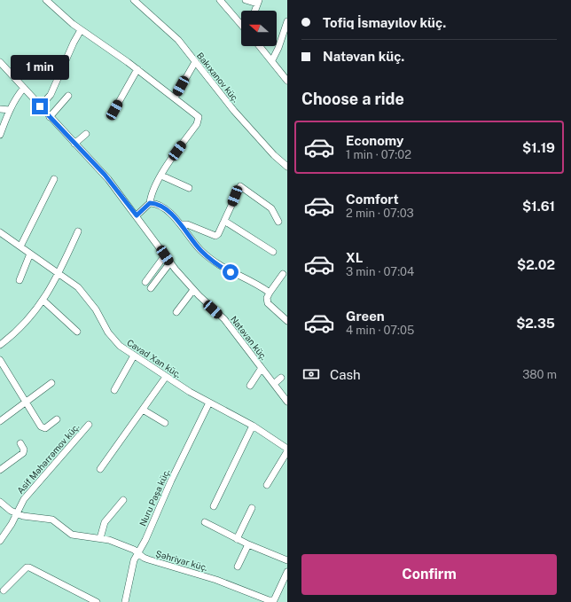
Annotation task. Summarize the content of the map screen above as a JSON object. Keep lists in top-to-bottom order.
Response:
{
  "streets": {
    "street": [
      "Bakıxanov küç.",
      "Natəvan küç.",
      "Cavad Xan küç.",
      "Asif Məhərrəmov küç.",
      "Nuru Paşa küç.",
      "Şəhriyar küç."
    ]
  },
  "crossings": [
    ["Cavad Xan küç.", "Nuru Paşa küç."],
    ["Asif Məhərrəmov küç.", "Şəhriyar küç."],
    ["Nuru Paşa küç.", "Şəhriyar küç."]
  ],
  "north": "left",
  "page": {
    "banner": ["Tofiq İsmayılov küç.", "Natəvan küç."],
    "bubble": "1 min",
    "heading": "Choose a ride",
    "list": [
      {
        "name": "Economy",
        "note": "1 min · 07:02",
        "value": "$1.19"
      },
      {
        "name": "Comfort",
        "note": "2 min · 07:03",
        "value": "$1.61"
      },
      {
        "name": "XL",
        "note": "3 min · 07:04",
        "value": "$2.02"
      },
      {
        "name": "Green",
        "note": "4 min · 07:05",
        "value": "$2.35"
      }
    ],
    "pay": ["Cash", "380 m"],
    "buttons": "Confirm"
  }
}
